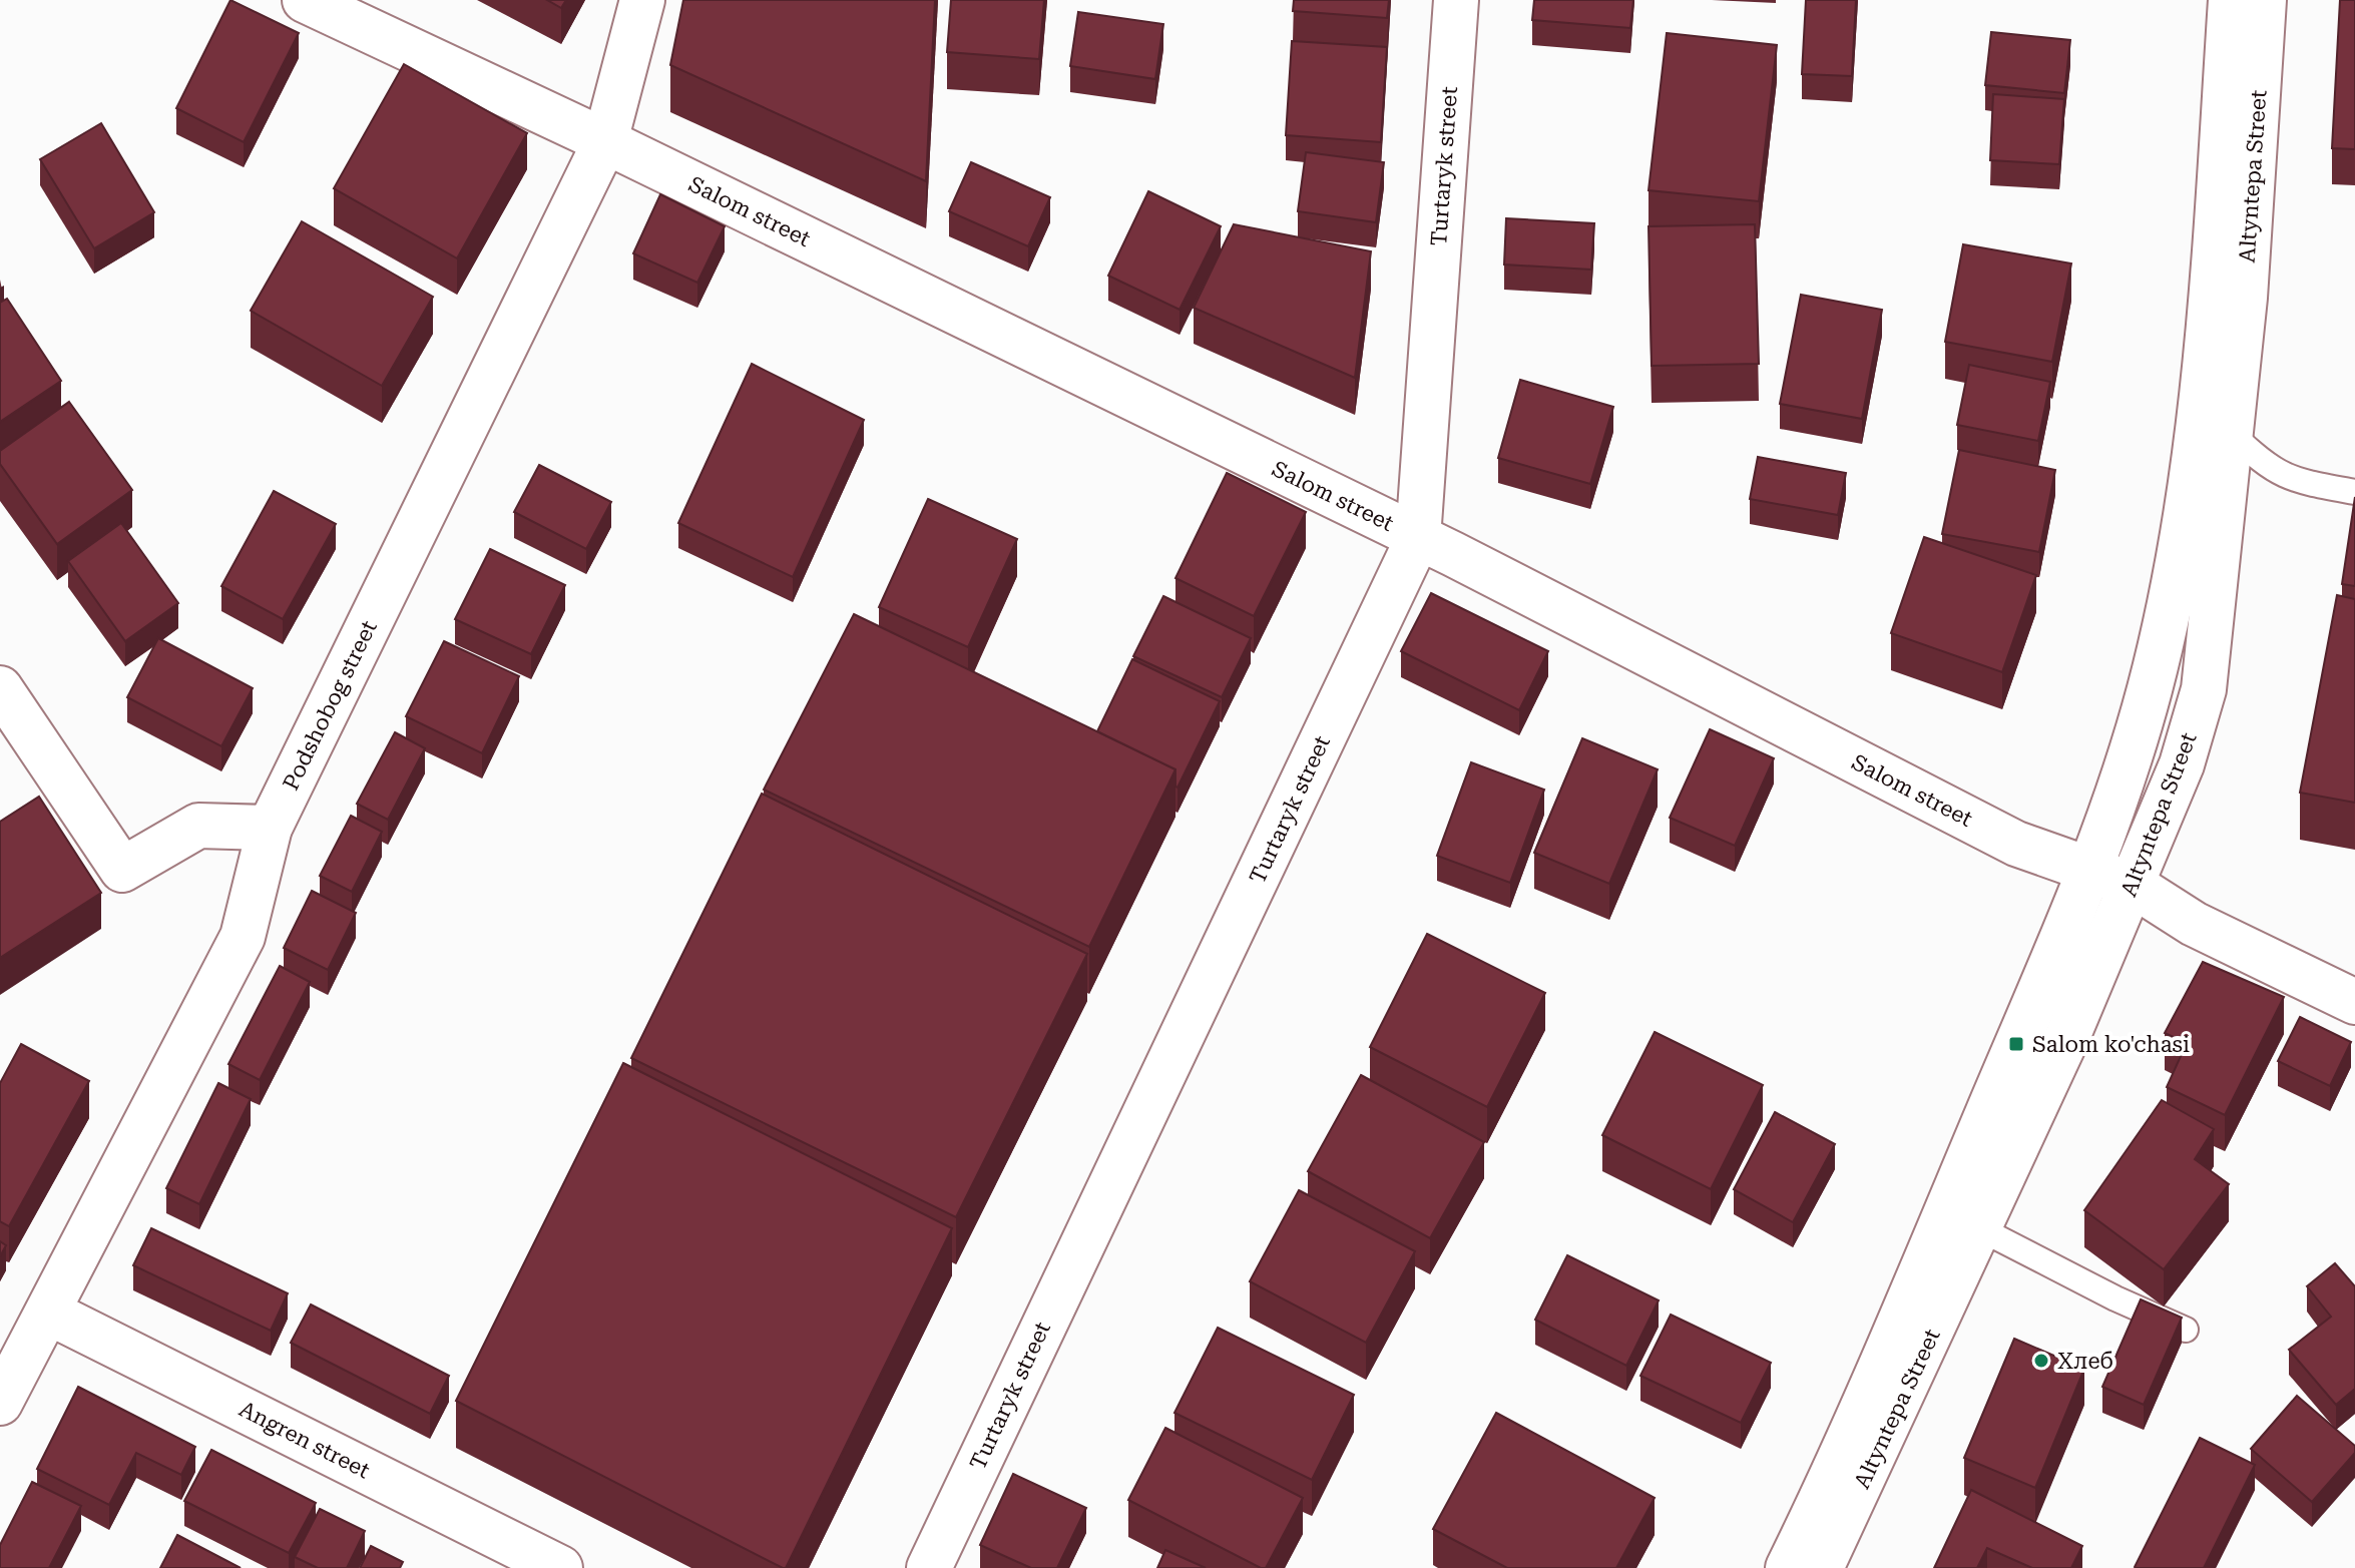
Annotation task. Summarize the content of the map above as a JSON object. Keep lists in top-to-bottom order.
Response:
{
  "streets": {
    "street": [
      "Turtaryk street",
      "Altyntepa Street",
      "Salom street",
      "Podshobog street",
      "Angren street"
    ]
  },
  "crossings": [
    ["Turtaryk street", "Salom street"],
    ["Altyntepa Street", "Salom street"],
    ["Salom street", "Podshobog street"],
    ["Podshobog street", "Angren street"]
  ],
  "places": {
    "transit": ["Salom ko'chasi"],
    "other": ["Хлеб"]
  }
}
